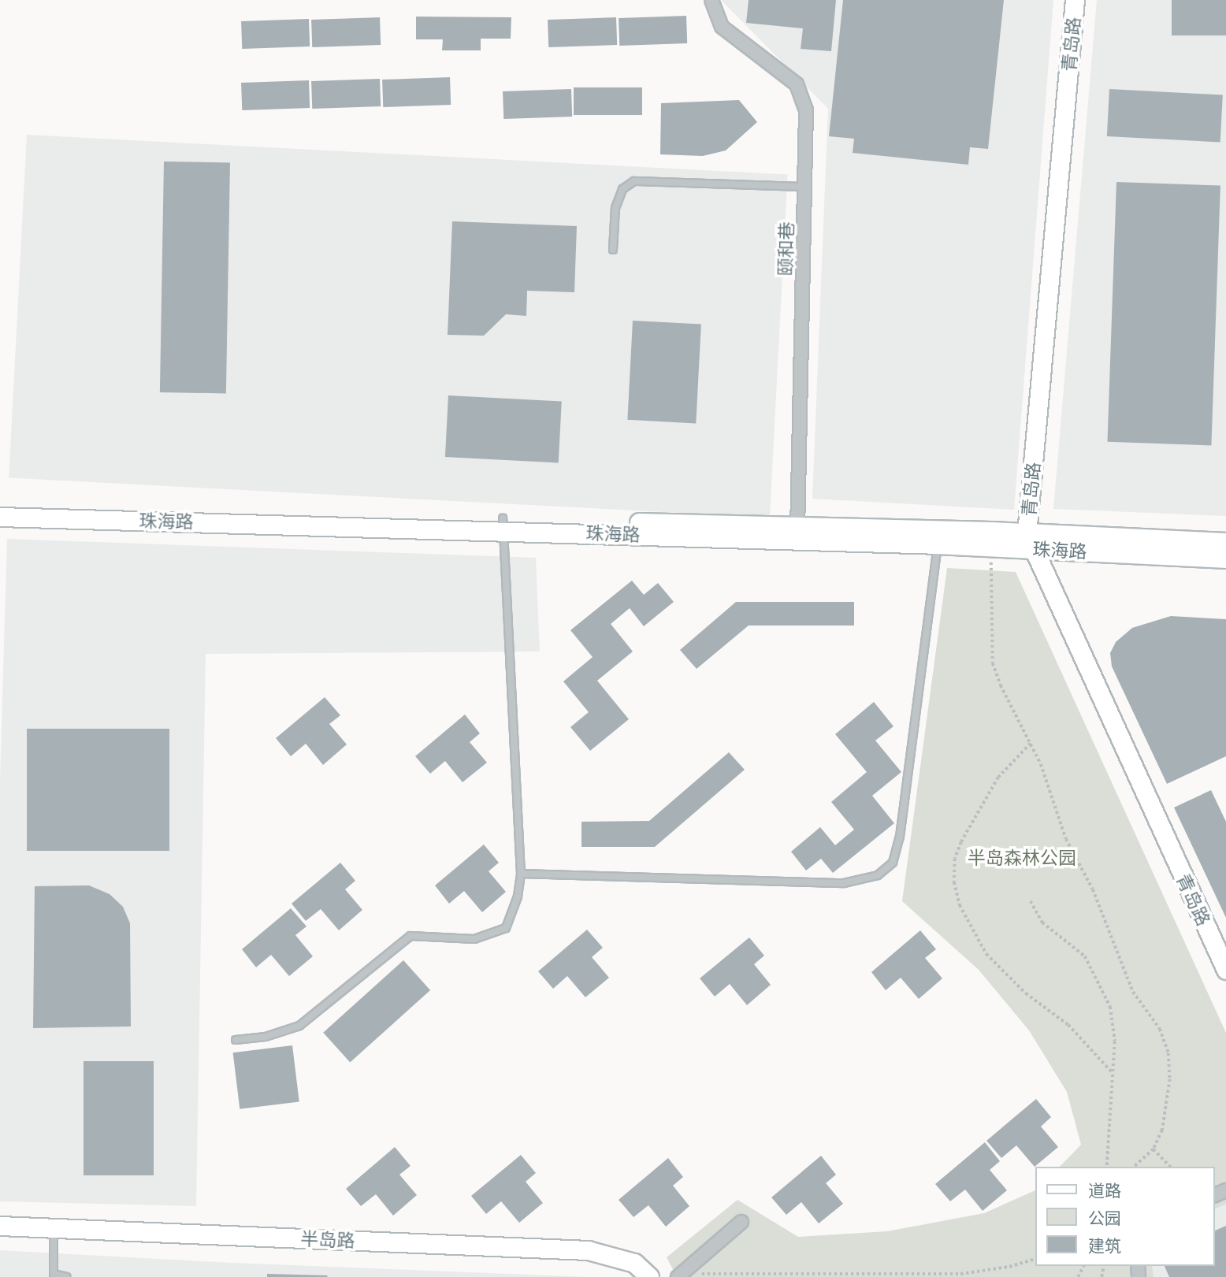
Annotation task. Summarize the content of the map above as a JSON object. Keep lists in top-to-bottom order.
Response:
{
  "streets": {
    "main road": ["青岛路", "珠海路", "半岛路"],
    "street": ["颐和巷"]
  },
  "crossings": [
    ["青岛路", "珠海路"],
    ["颐和巷", "珠海路"]
  ],
  "parks": ["半岛森林公园"],
  "legend": ["道路", "公园", "建筑"]
}
